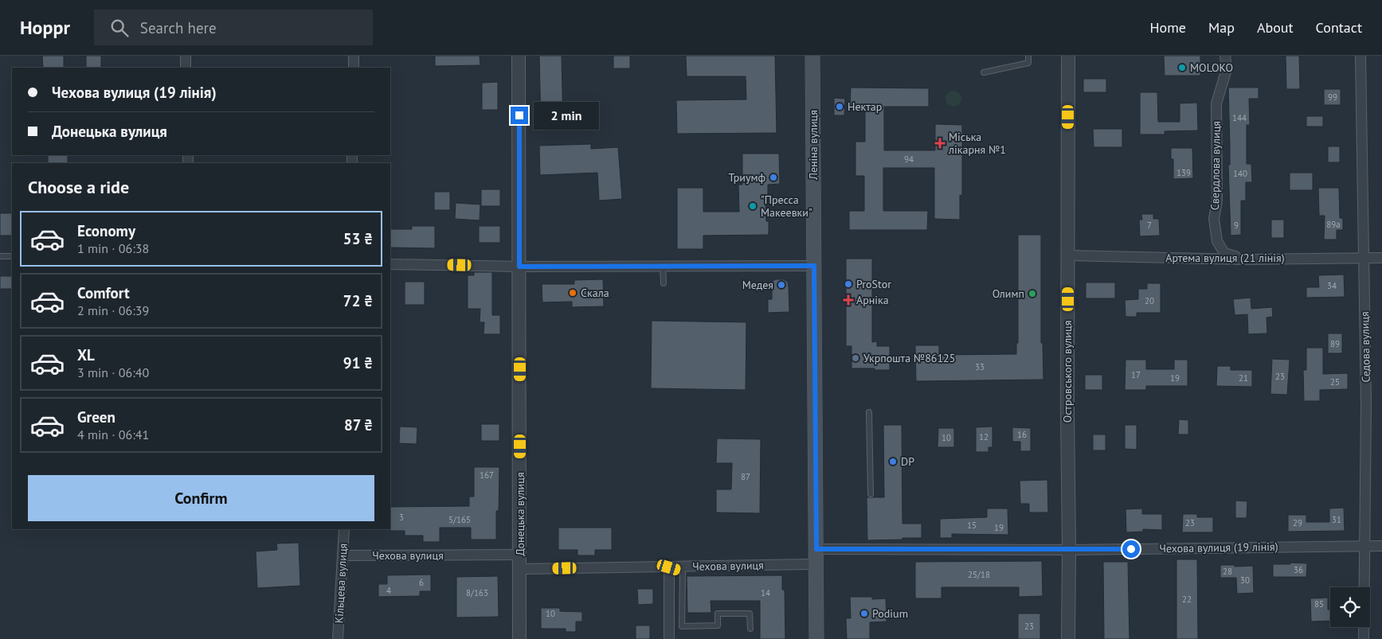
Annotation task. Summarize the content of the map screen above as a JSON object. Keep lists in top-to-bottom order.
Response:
{
  "streets": {
    "main road": ["Леніна вулиця"],
    "street": [
      "Свердлова вулиця",
      "Артема вулиця (21 лiнiя)",
      "Седова вулиця",
      "Островського вулиця",
      "Донецька вулиця",
      "Чехова вулиця (19 лiнiя)",
      "Чехова вулиця",
      "Кільцева вулиця"
    ]
  },
  "crossings": [
    ["Леніна вулиця", "Чехова вулиця (19 лiнiя)"],
    ["Леніна вулиця", "Чехова вулиця"],
    ["Свердлова вулиця", "Артема вулиця (21 лiнiя)"],
    ["Артема вулиця (21 лiнiя)", "Седова вулиця"],
    ["Артема вулиця (21 лiнiя)", "Островського вулиця"],
    ["Седова вулиця", "Чехова вулиця (19 лiнiя)"],
    ["Островського вулиця", "Чехова вулиця (19 лiнiя)"],
    ["Донецька вулиця", "Чехова вулиця"],
    ["Чехова вулиця", "Кільцева вулиця"]
  ],
  "places": {
    "other": [
      "MOLOKO",
      "Нектар",
      "Триумф",
      "\"Пресса Макеевки\"",
      "ProStor",
      "Медея",
      "Скала",
      "Олимп",
      "Укрпошта №86125",
      "DP",
      "Podium"
    ],
    "health": ["Міська лікарня №1", "Арніка"]
  },
  "house_numbers": [
    "99",
    "144",
    "94",
    "139",
    "140",
    "89а",
    "7",
    "9",
    "34",
    "20",
    "89",
    "33",
    "17",
    "23",
    "19",
    "21",
    "25",
    "16",
    "12",
    "10",
    "167",
    "87",
    "3",
    "5/165",
    "31",
    "23",
    "29",
    "15",
    "19",
    "36",
    "28",
    "25/18",
    "30",
    "6",
    "4",
    "8/163",
    "14",
    "22",
    "85",
    "10",
    "23"
  ],
  "page": {
    "header": "Hoppr",
    "search": "Search here",
    "nav": [
      "Home",
      "Map",
      "About",
      "Contact"
    ],
    "banner": ["Чехова вулиця (19 лiнiя)", "Донецька вулиця"],
    "bubble": "2 min",
    "heading": "Choose a ride",
    "list": [
      {
        "name": "Economy",
        "note": "1 min · 06:38",
        "value": "53 ₴"
      },
      {
        "name": "Comfort",
        "note": "2 min · 06:39",
        "value": "72 ₴"
      },
      {
        "name": "XL",
        "note": "3 min · 06:40",
        "value": "91 ₴"
      },
      {
        "name": "Green",
        "note": "4 min · 06:41",
        "value": "87 ₴"
      }
    ],
    "buttons": "Confirm"
  }
}
